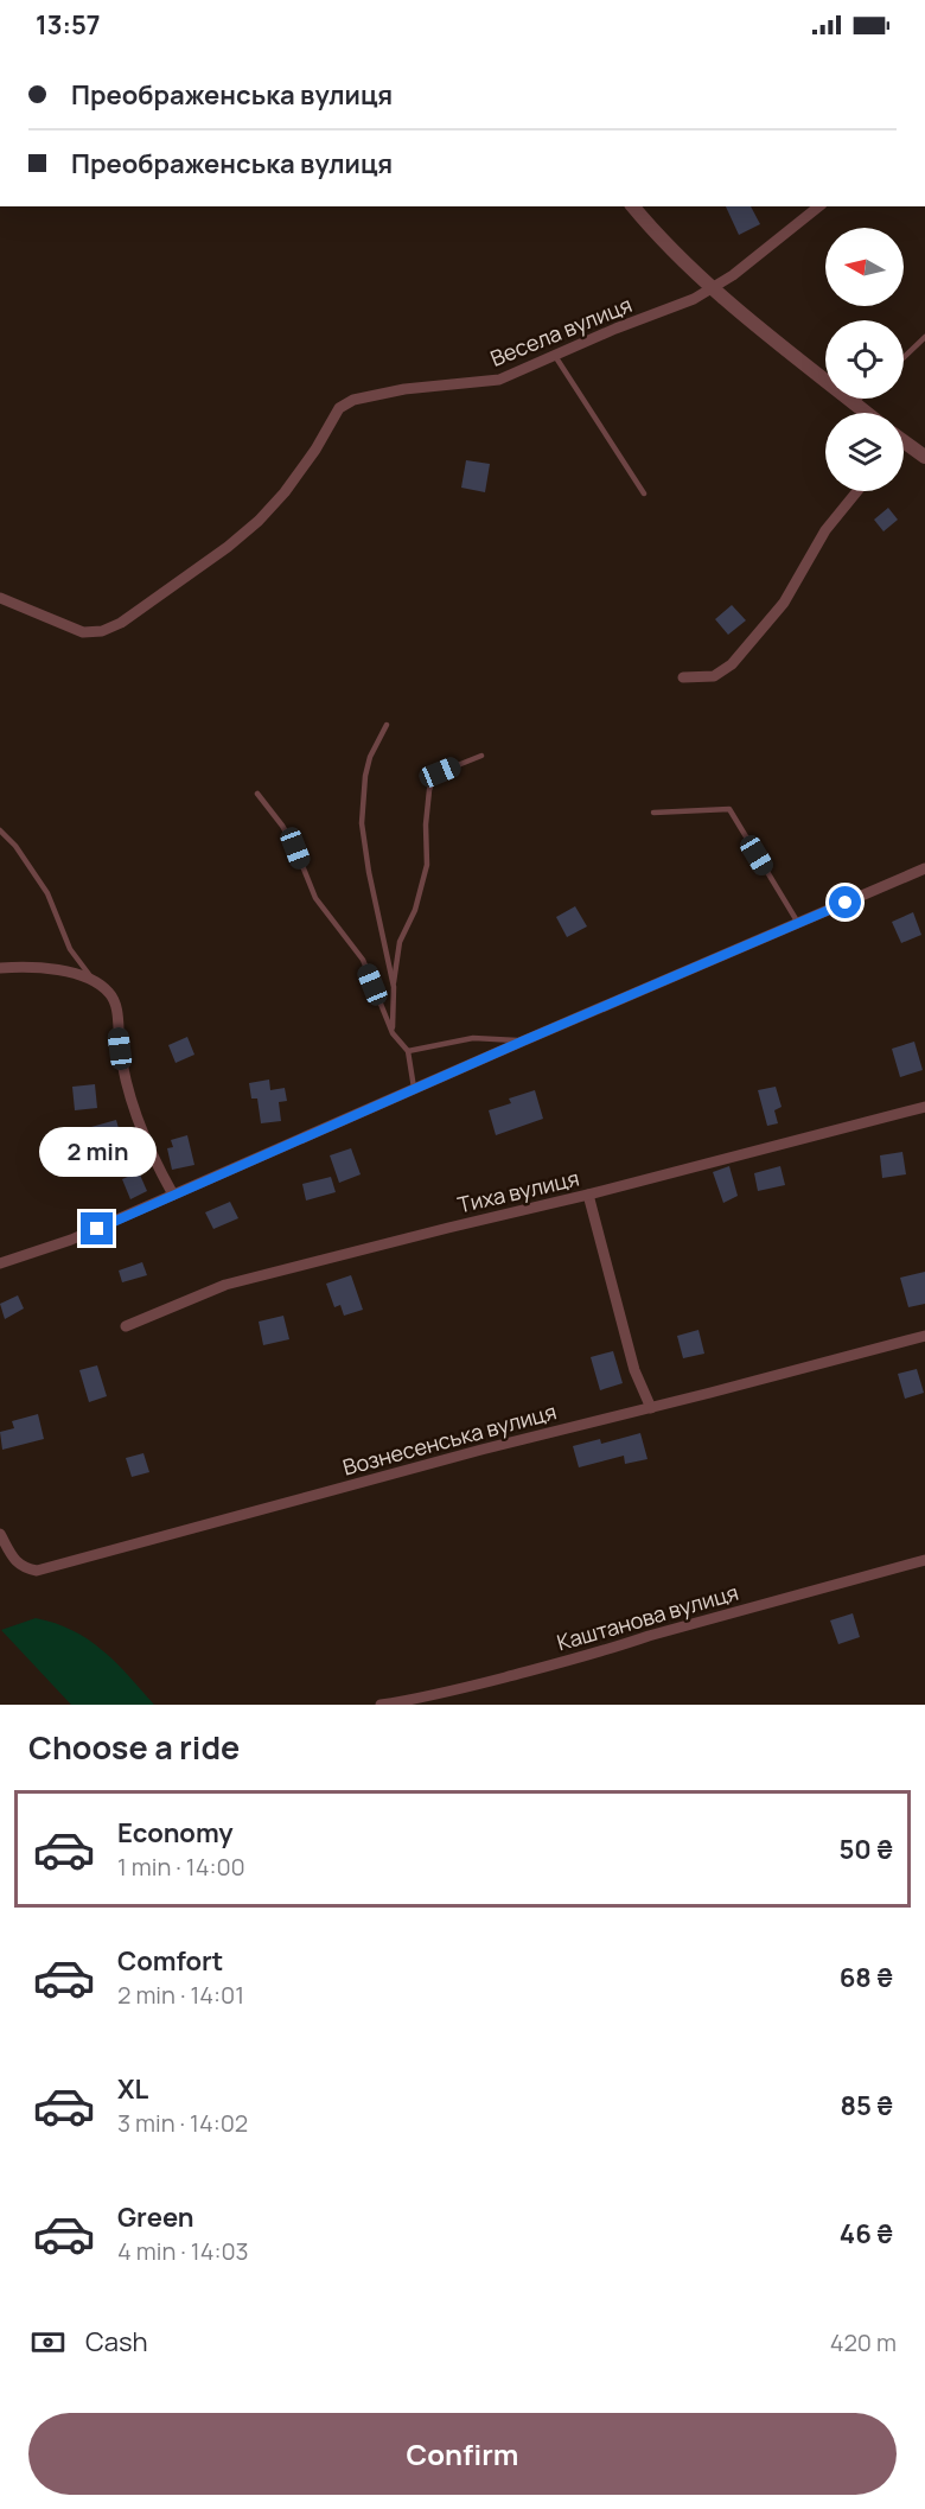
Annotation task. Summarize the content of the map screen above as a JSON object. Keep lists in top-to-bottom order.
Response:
{
  "streets": {
    "street": [
      "Весела вулиця",
      "Тиха вулиця",
      "Вознесенська вулиця",
      "Каштанова вулиця"
    ]
  },
  "north": "left",
  "page": {
    "status": "13:57",
    "banner": ["Преображенська вулиця", "Преображенська вулиця"],
    "bubble": "2 min",
    "heading": "Choose a ride",
    "list": [
      {
        "name": "Economy",
        "note": "1 min · 14:00",
        "value": "50 ₴"
      },
      {
        "name": "Comfort",
        "note": "2 min · 14:01",
        "value": "68 ₴"
      },
      {
        "name": "XL",
        "note": "3 min · 14:02",
        "value": "85 ₴"
      },
      {
        "name": "Green",
        "note": "4 min · 14:03",
        "value": "46 ₴"
      }
    ],
    "pay": ["Cash", "420 m"],
    "buttons": "Confirm"
  }
}
